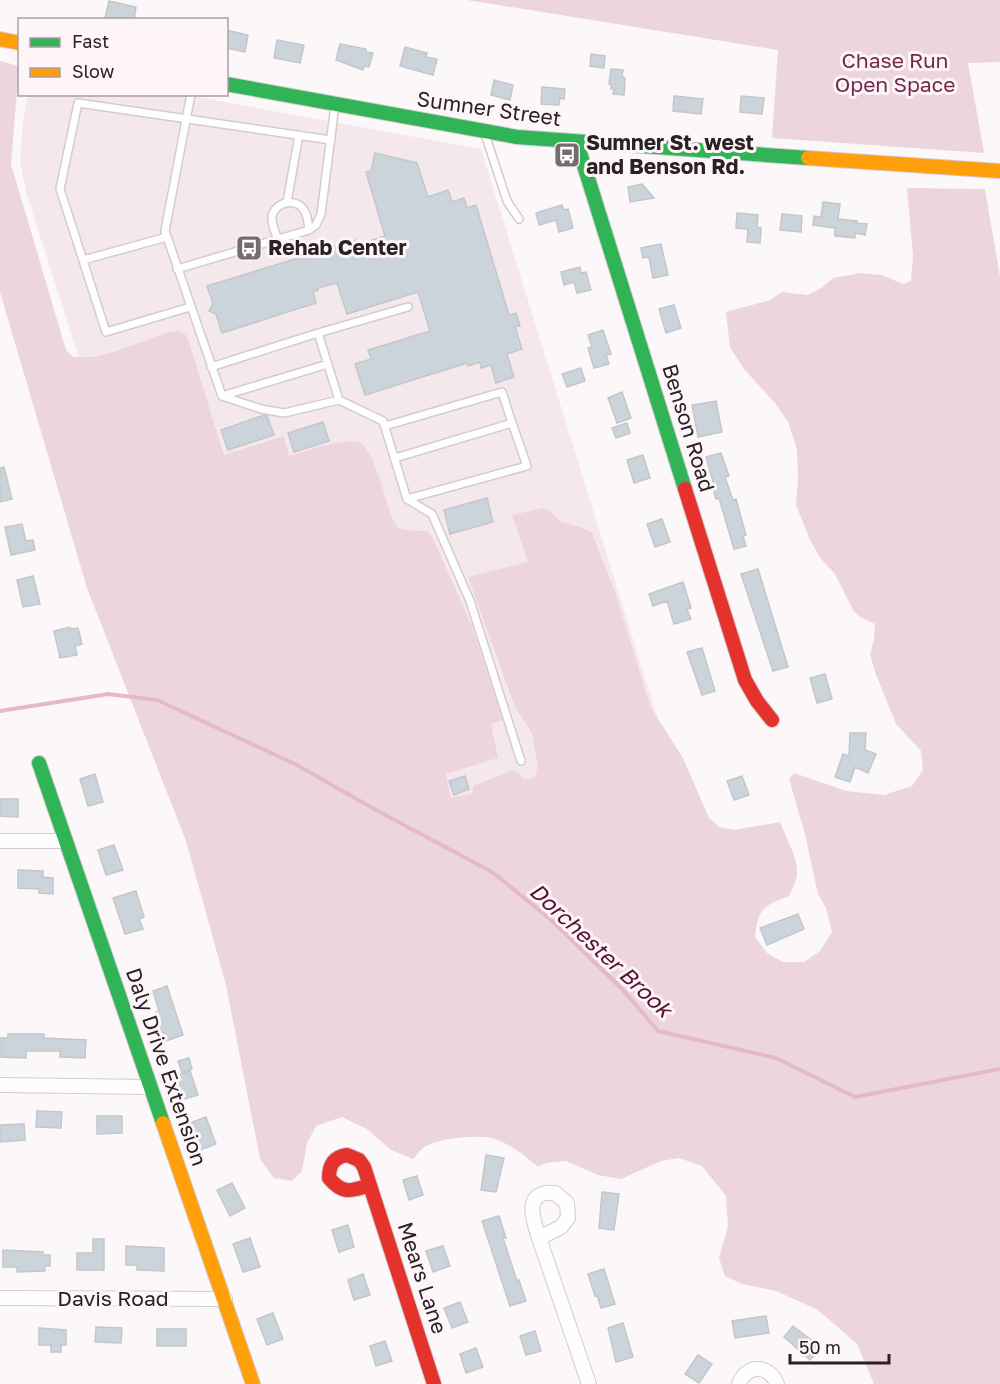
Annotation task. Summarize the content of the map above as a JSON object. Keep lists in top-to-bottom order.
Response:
{
  "streets": {
    "street": [
      "Sumner Street",
      "Benson Road",
      "Daly Drive Extension",
      "Mears Lane",
      "Davis Road"
    ]
  },
  "crossings": [
    ["Sumner Street", "Benson Road"],
    ["Daly Drive Extension", "Davis Road"]
  ],
  "water": ["Dorchester Brook"],
  "parks": ["Chase Run Open Space"],
  "places": {
    "bus stop": ["Sumner St. west and Benson Rd.", "Rehab Center"]
  },
  "legend": ["Fast", "Slow"],
  "scale_bar": "50 m"
}
